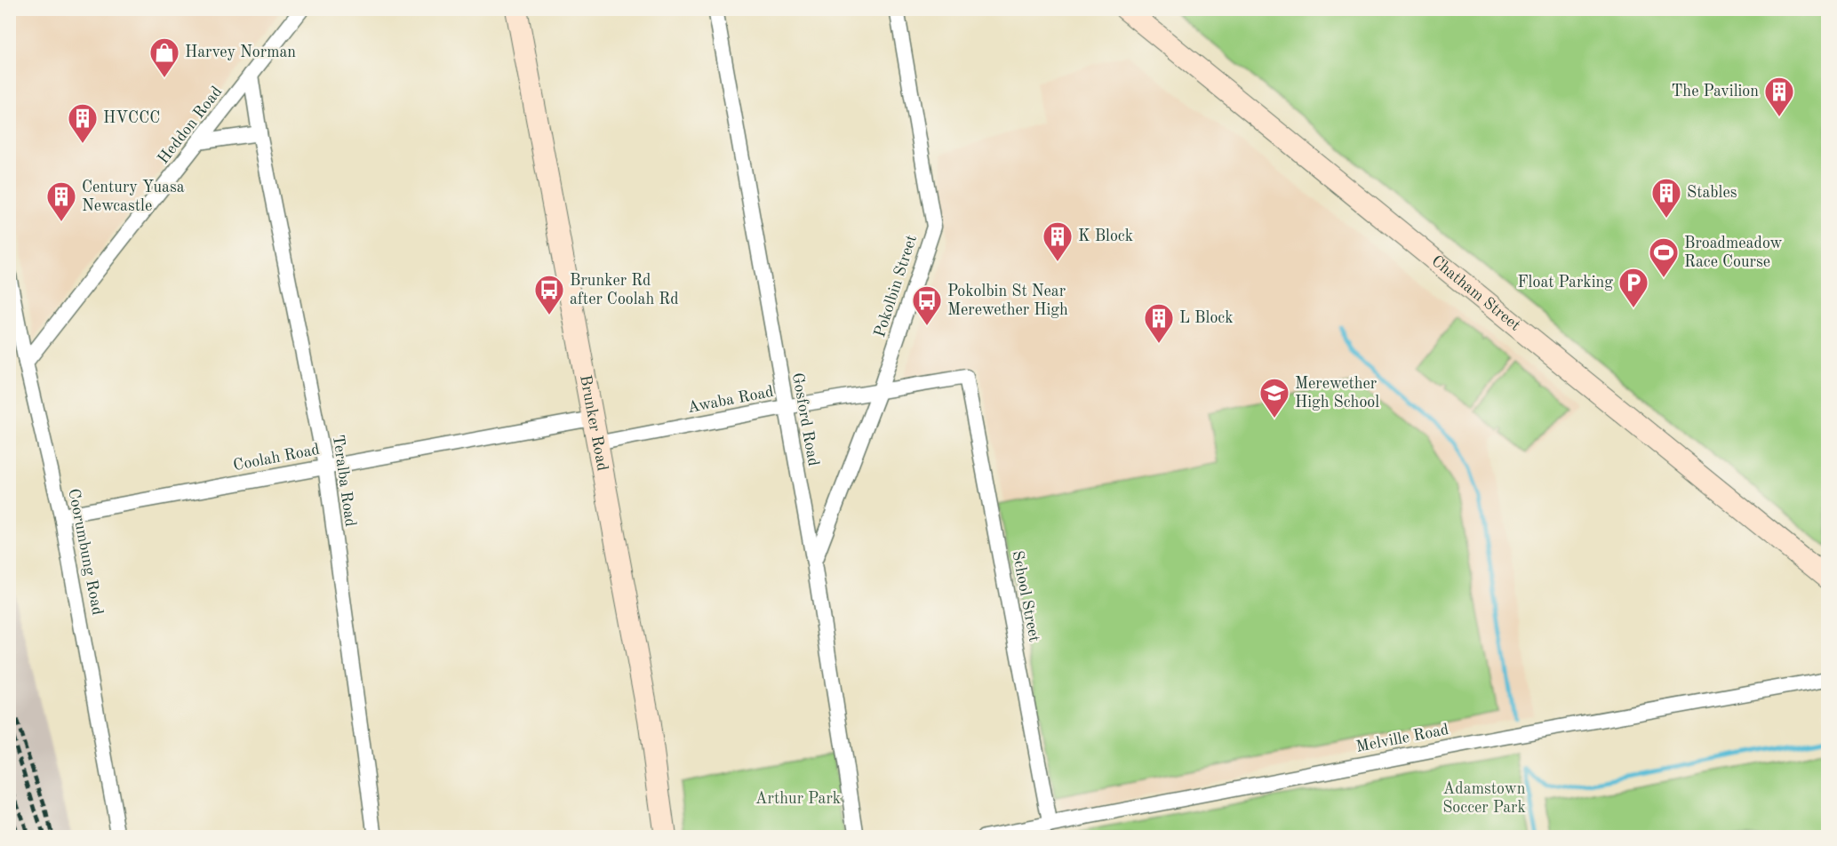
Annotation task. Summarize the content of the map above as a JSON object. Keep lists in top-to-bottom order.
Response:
{
  "streets": {
    "street": [
      "Heddon Road",
      "Pokolbin Street",
      "Chatham Street",
      "Awaba Road",
      "Gosford Road",
      "Brunker Road",
      "Coolah Road",
      "Teralba Road",
      "Coorumbung Road",
      "School Street",
      "Melville Road"
    ]
  },
  "crossings": [
    ["Heddon Road", "Teralba Road"],
    ["Heddon Road", "Coorumbung Road"],
    ["Pokolbin Street", "Awaba Road"],
    ["Pokolbin Street", "Gosford Road"],
    ["Awaba Road", "Gosford Road"],
    ["Awaba Road", "Brunker Road"],
    ["Awaba Road", "School Street"],
    ["Brunker Road", "Coolah Road"],
    ["Coolah Road", "Teralba Road"],
    ["Coolah Road", "Coorumbung Road"],
    ["School Street", "Melville Road"]
  ],
  "parks": ["Adamstown Soccer Park", "Arthur Park"],
  "places": {
    "shop": ["Harvey Norman"],
    "building": [
      "The Pavilion",
      "HVCCC",
      "Stables",
      "Century Yuasa Newcastle",
      "K Block",
      "L Block"
    ],
    "sports": ["Broadmeadow Race Course"],
    "parking": ["Float Parking"],
    "bus stop": ["Brunker Rd after Coolah Rd", "Pokolbin St Near Merewether High"],
    "school or university": ["Merewether High School"]
  }
}
